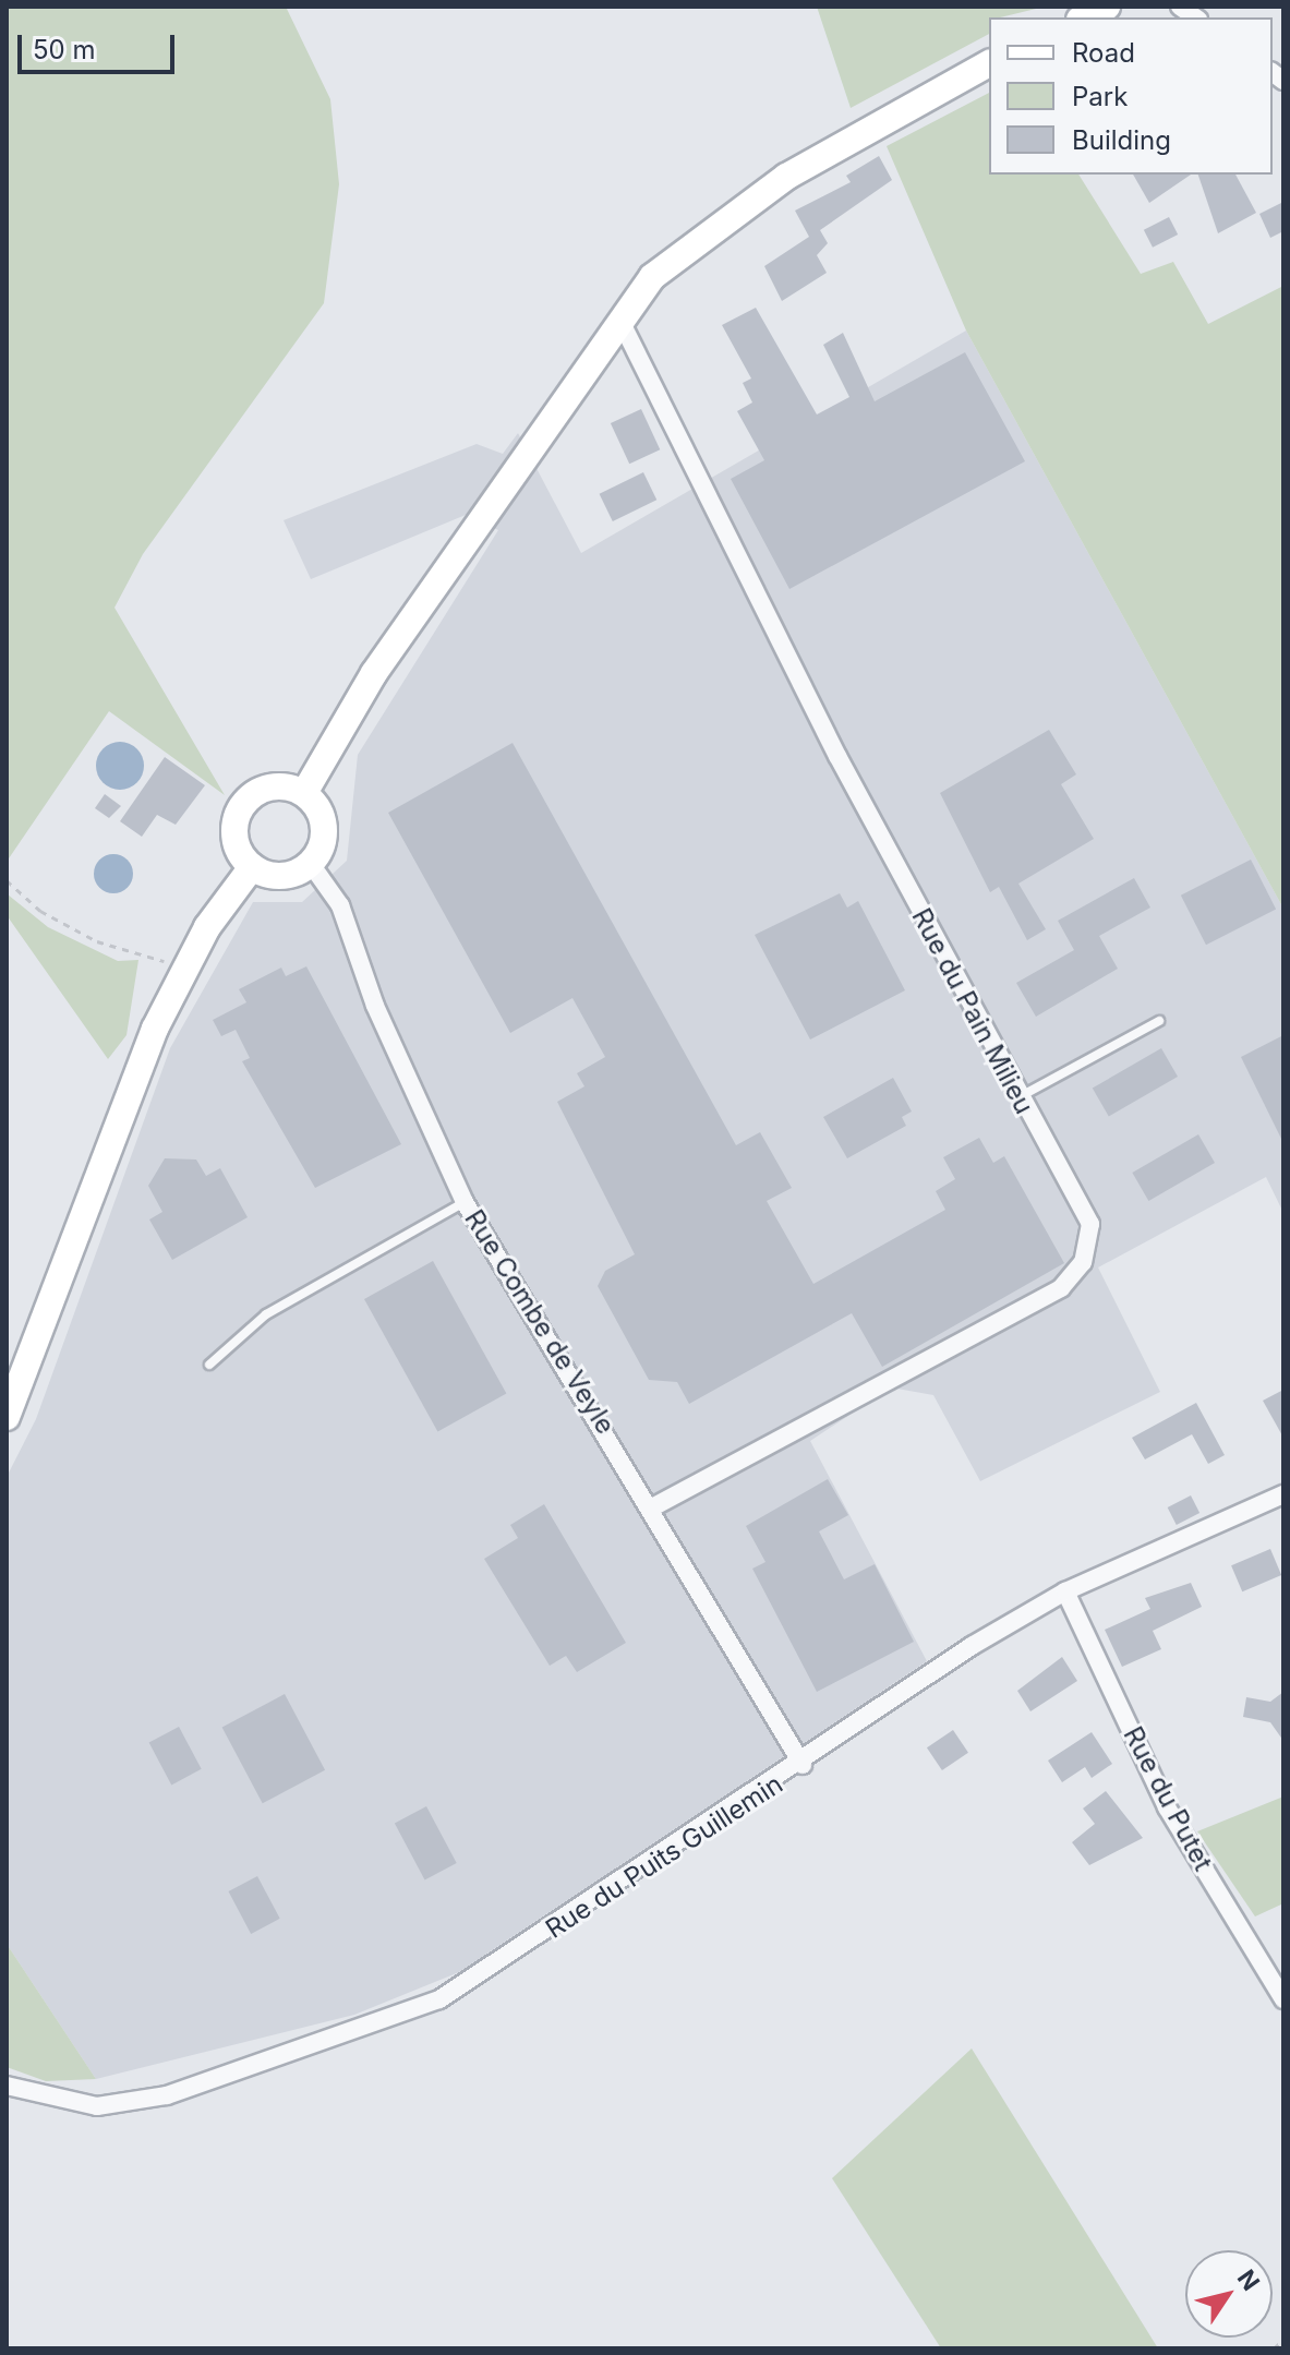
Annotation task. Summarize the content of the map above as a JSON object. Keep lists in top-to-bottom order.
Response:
{
  "streets": {
    "street": [
      "Rue du Pain Milieu",
      "Rue Combe de Veyle",
      "Rue du Putet",
      "Rue du Puits Guillemin"
    ]
  },
  "crossings": [
    ["Rue du Pain Milieu", "Rue Combe de Veyle"],
    ["Rue Combe de Veyle", "Rue du Puits Guillemin"],
    ["Rue du Putet", "Rue du Puits Guillemin"]
  ],
  "legend": ["Road", "Park", "Building"],
  "scale_bar": "50 m",
  "north": "top right"
}
